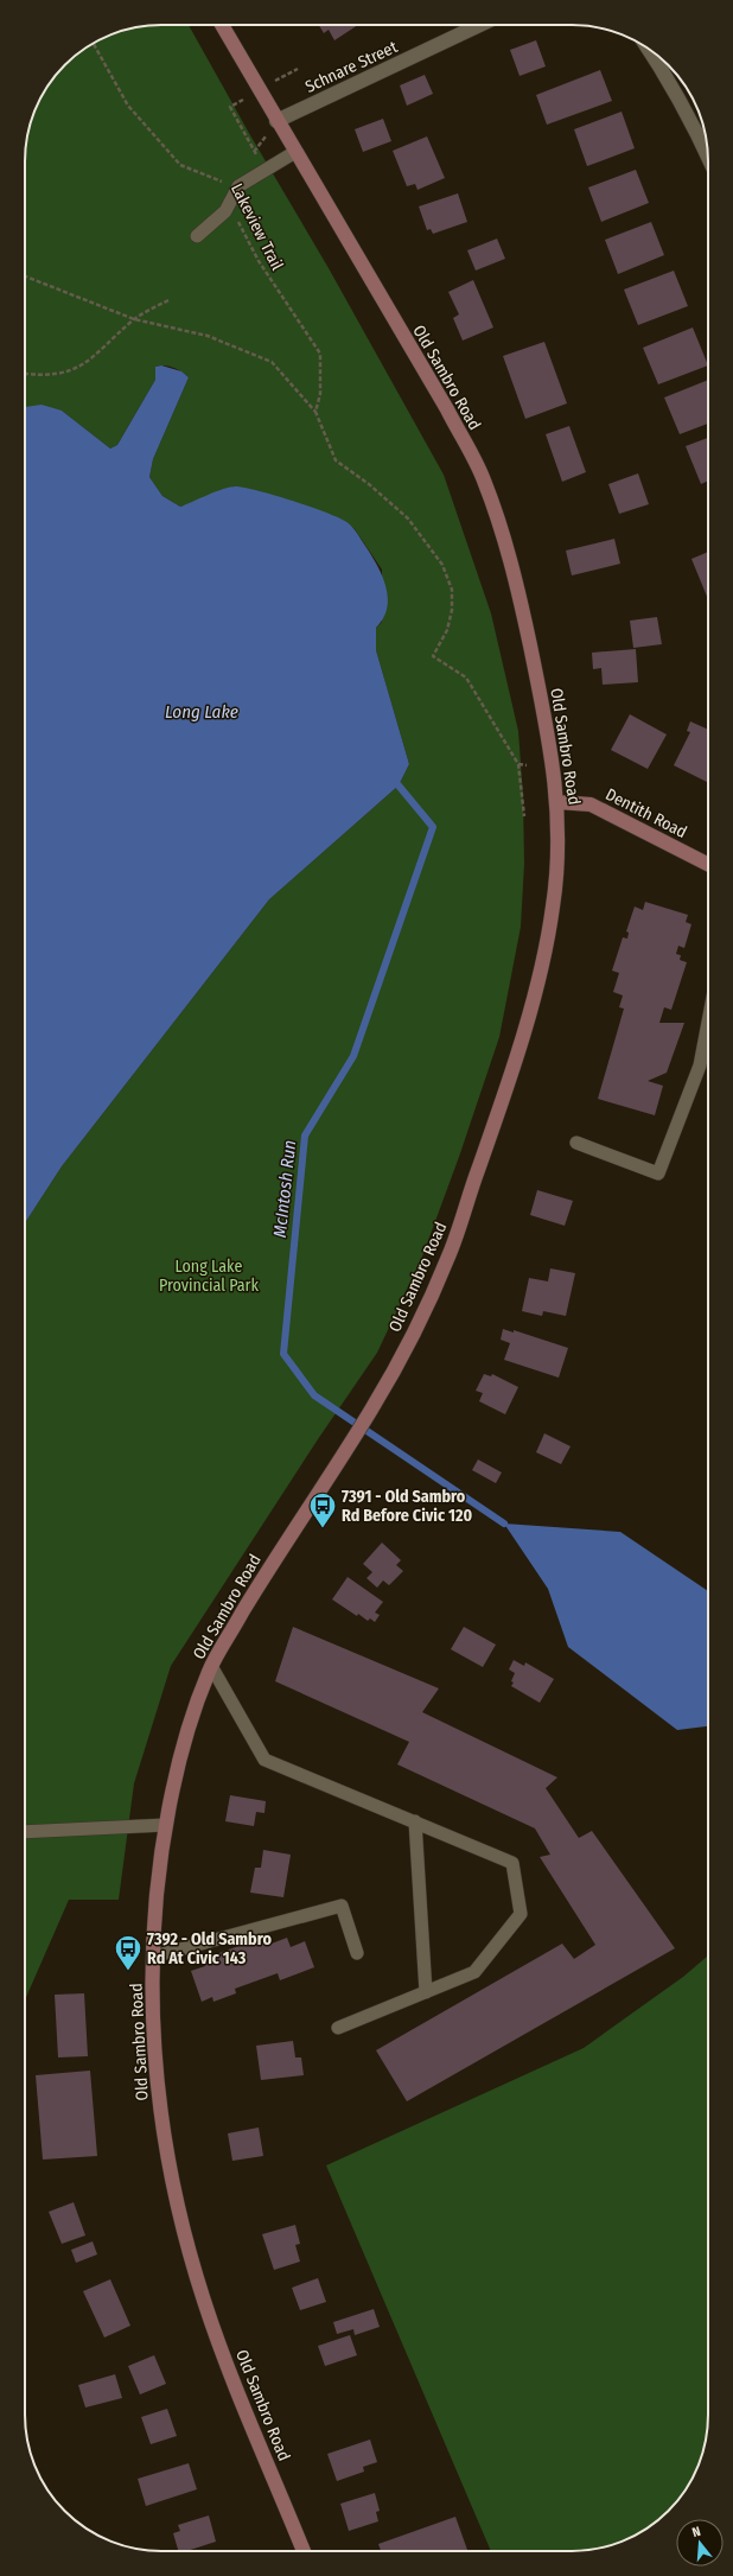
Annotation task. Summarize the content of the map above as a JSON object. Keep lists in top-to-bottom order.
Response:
{
  "streets": {
    "main road": ["Old Sambro Road", "Dentith Road"],
    "street": ["Schnare Street"],
    "path": ["Lakeview Trail"]
  },
  "crossings": [
    ["Schnare Street", "Old Sambro Road"],
    ["Old Sambro Road", "Dentith Road"]
  ],
  "water": ["Long Lake", "McIntosh Run"],
  "parks": ["Long Lake Provincial Park"],
  "places": {
    "bus stop": ["7391 - Old Sambro Rd Before Civic 120", "7392 - Old Sambro Rd At Civic 143"]
  },
  "north": "top"
}
